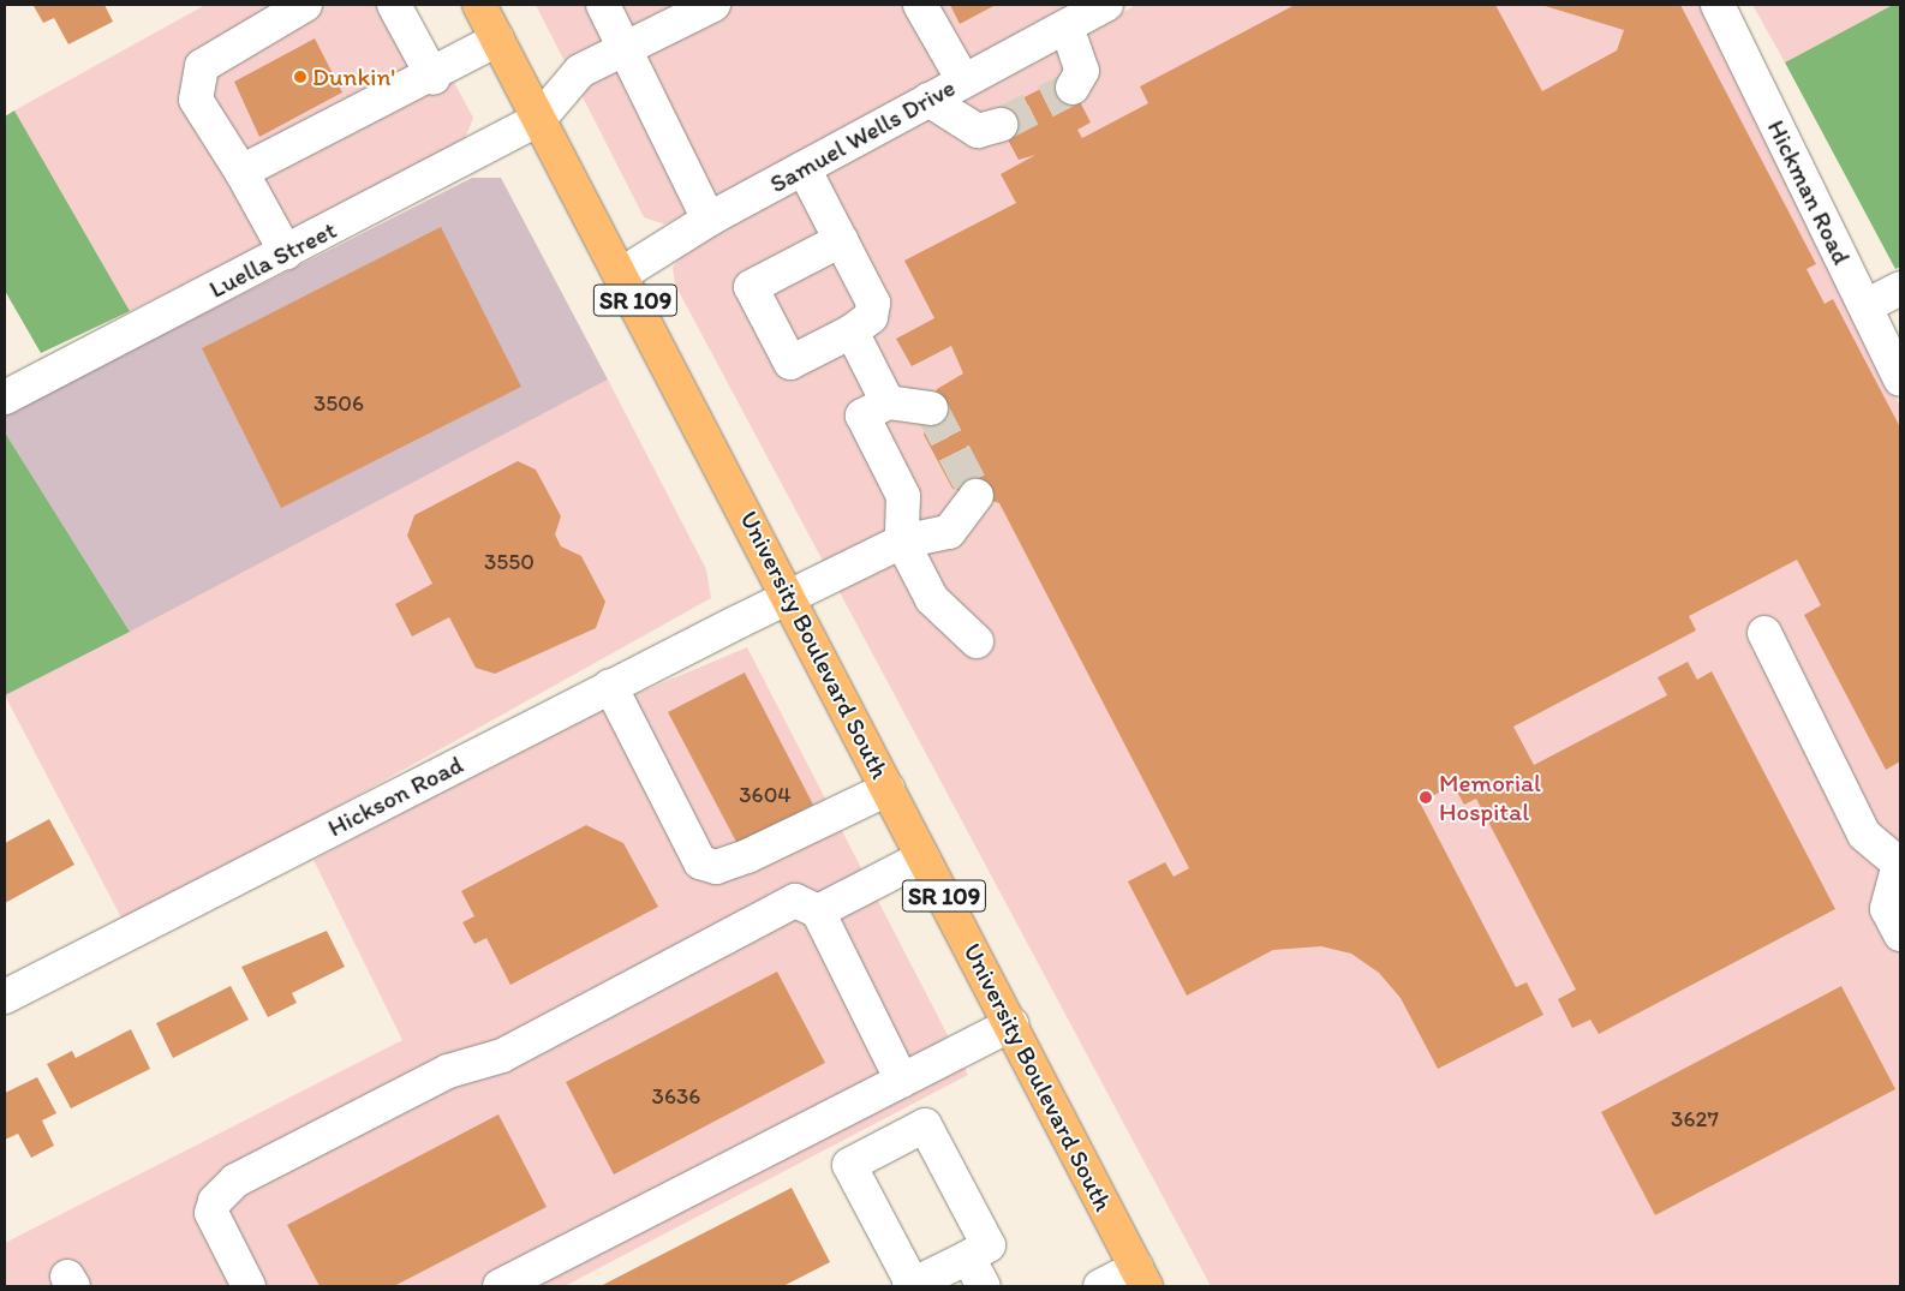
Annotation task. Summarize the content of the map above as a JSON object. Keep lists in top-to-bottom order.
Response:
{
  "streets": {
    "main road": ["SR 109", "University Boulevard South"],
    "street": [
      "Samuel Wells Drive",
      "Hickman Road",
      "Luella Street",
      "Hickson Road"
    ]
  },
  "crossings": [
    ["Samuel Wells Drive", "University Boulevard South"],
    ["Luella Street", "University Boulevard South"],
    ["University Boulevard South", "Hickson Road"]
  ],
  "places": ["Dunkin'", "Memorial Hospital"],
  "house_numbers": [
    "3506",
    "3550",
    "3604",
    "3636",
    "3627"
  ]
}
